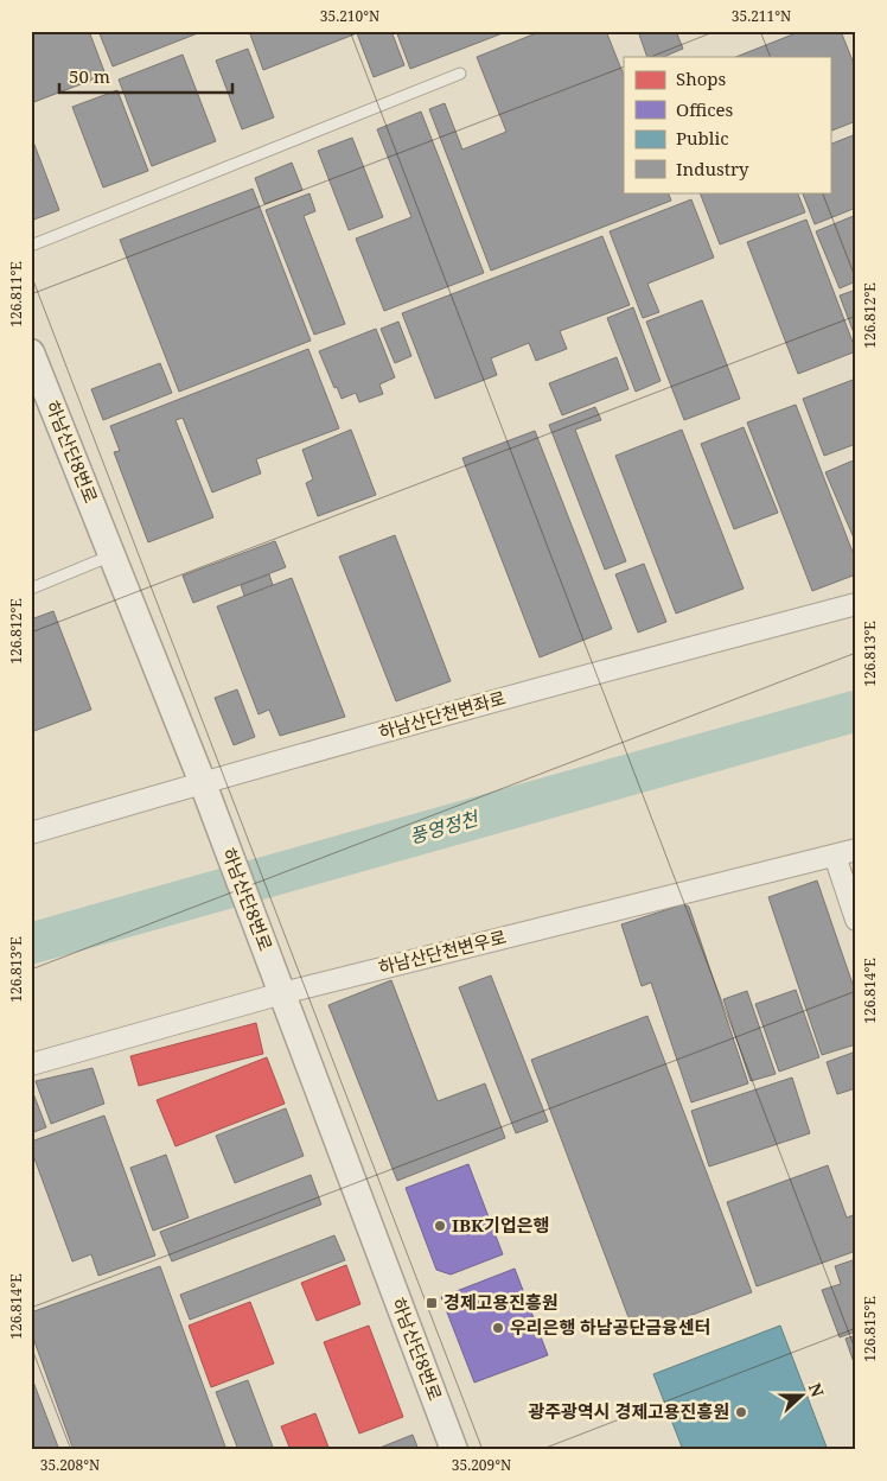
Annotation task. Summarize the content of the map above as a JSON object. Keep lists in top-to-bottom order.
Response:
{
  "streets": {
    "street": ["하남산단8번로", "하남산단천변좌로", "하남산단천변우로"]
  },
  "crossings": [
    ["하남산단8번로", "하남산단천변좌로"],
    ["하남산단8번로", "하남산단천변우로"]
  ],
  "water": ["풍영정천"],
  "places": {
    "other": ["IBK기업은행", "우리은행 하남공단금융센터", "광주광역시 경제고용진흥원"],
    "transit": ["경제고용진흥원"]
  },
  "legend": [
    "Shops",
    "Offices",
    "Public",
    "Industry"
  ],
  "scale_bar": "50 m",
  "north": "right",
  "coordinates": [
    "35.210°N",
    "35.211°N",
    "126.811°E",
    "126.812°E",
    "126.813°E",
    "126.814°E",
    "126.815°E",
    "35.208°N",
    "35.209°N"
  ]
}
